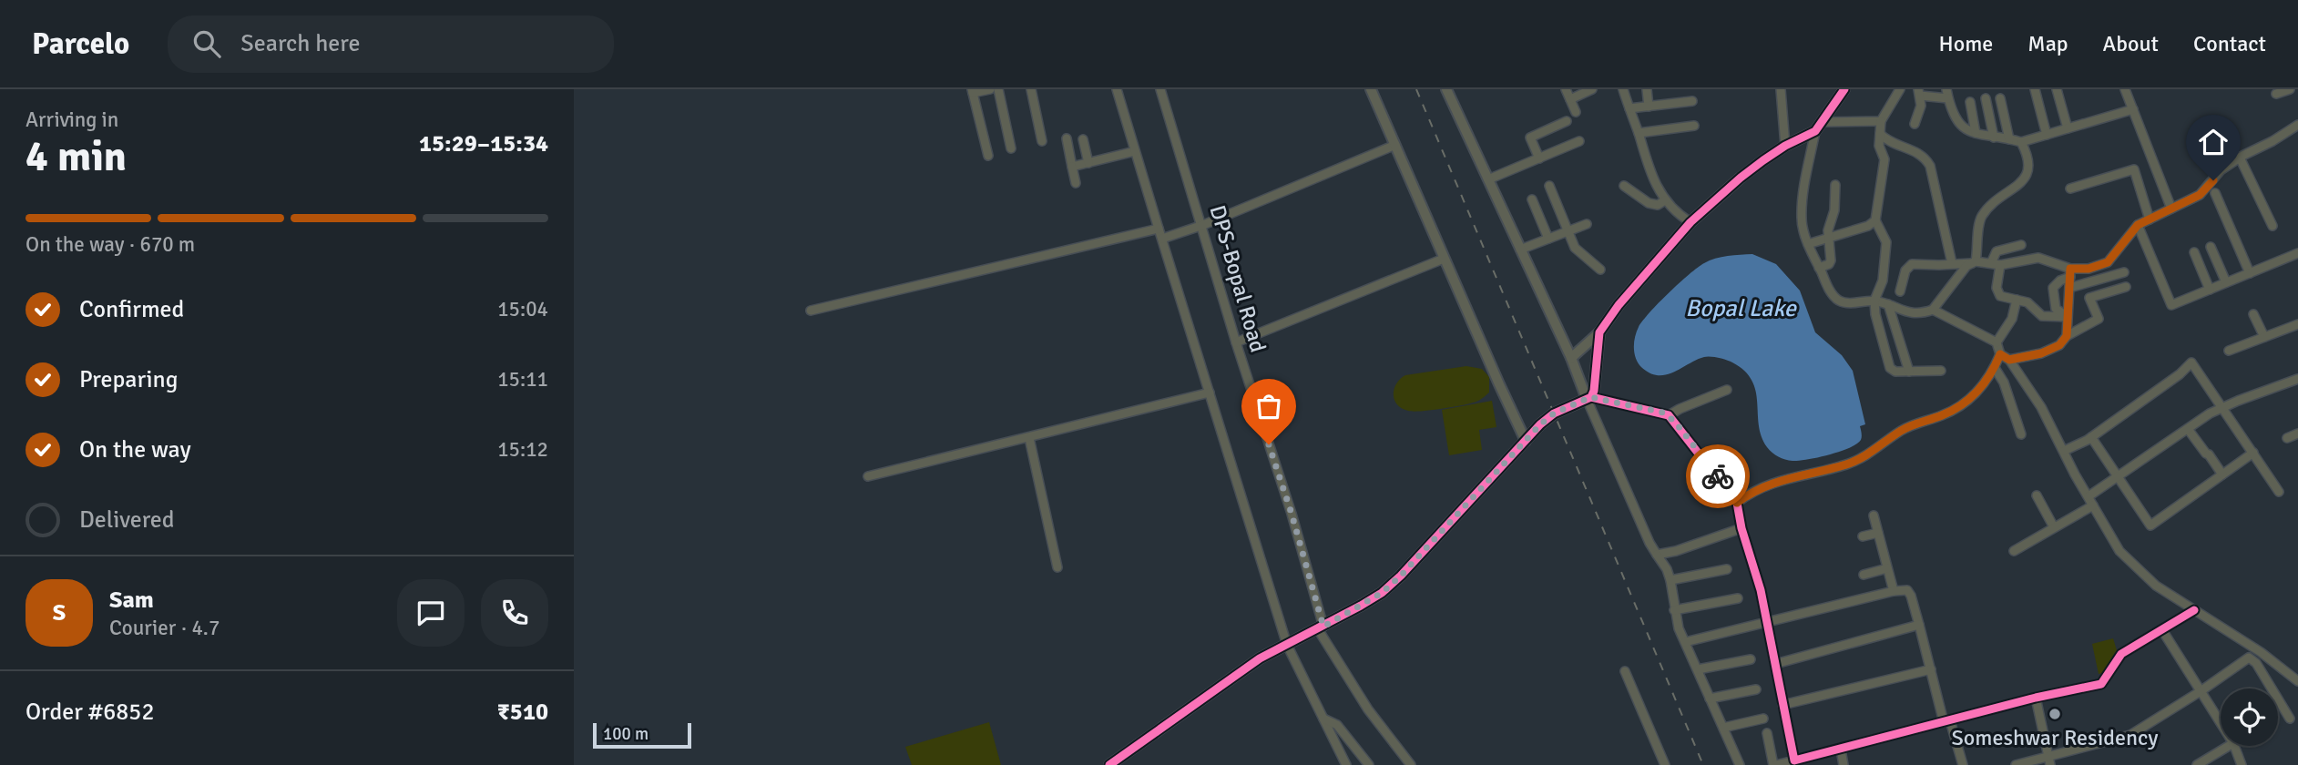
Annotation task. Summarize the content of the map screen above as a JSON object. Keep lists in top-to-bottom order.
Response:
{
  "streets": {
    "street": ["DPS-Bopal Road"]
  },
  "water": ["Bopal Lake"],
  "places": ["Someshwar Residency"],
  "scale_bar": "100 m",
  "page": {
    "header": "Parcelo",
    "search": "Search here",
    "nav": [
      "Home",
      "Map",
      "About",
      "Contact"
    ],
    "heading": ["4 min", "Arriving in", "15:29–15:34"],
    "panel": [
      "Sam",
      "Courier · 4.7",
      "Order #6852",
      "₹510"
    ],
    "bar": "On the way · 670 m",
    "list": [
      ["Confirmed", "15:04"],
      ["Preparing", "15:11"],
      ["On the way", "15:12"],
      "Delivered"
    ],
    "round": "S",
    "scale": "100 m"
  }
}
